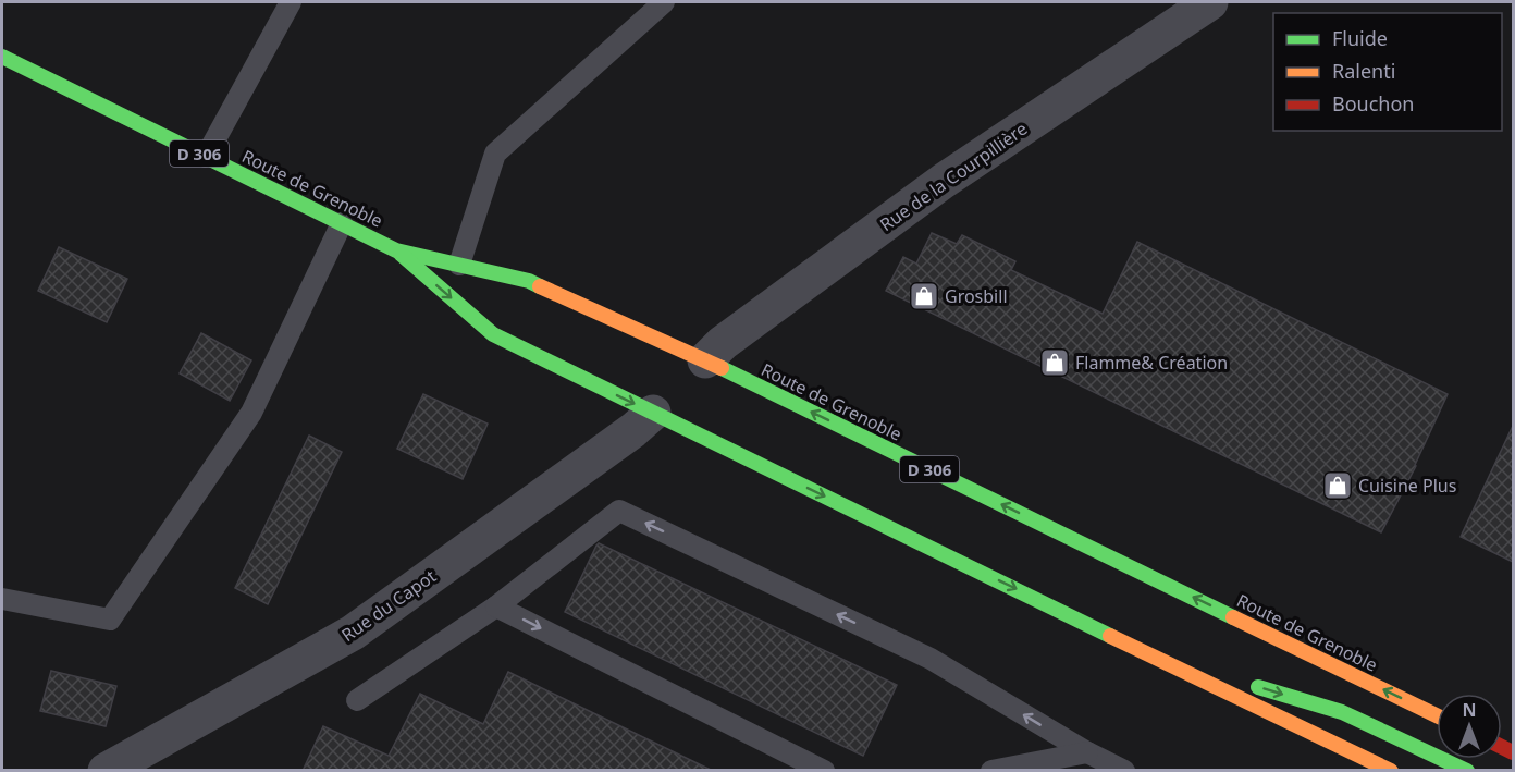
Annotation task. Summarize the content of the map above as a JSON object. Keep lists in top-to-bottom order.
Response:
{
  "streets": {
    "main road": ["D 306", "Route de Grenoble"],
    "street": ["Rue de la Courpillière", "Rue du Capot"]
  },
  "crossings": [
    ["Rue de la Courpillière", "Route de Grenoble"],
    ["Route de Grenoble", "Rue du Capot"]
  ],
  "places": {
    "shop": ["Grosbill", "Flamme& Création", "Cuisine Plus"]
  },
  "legend": ["Fluide", "Ralenti", "Bouchon"],
  "north": "top"
}
